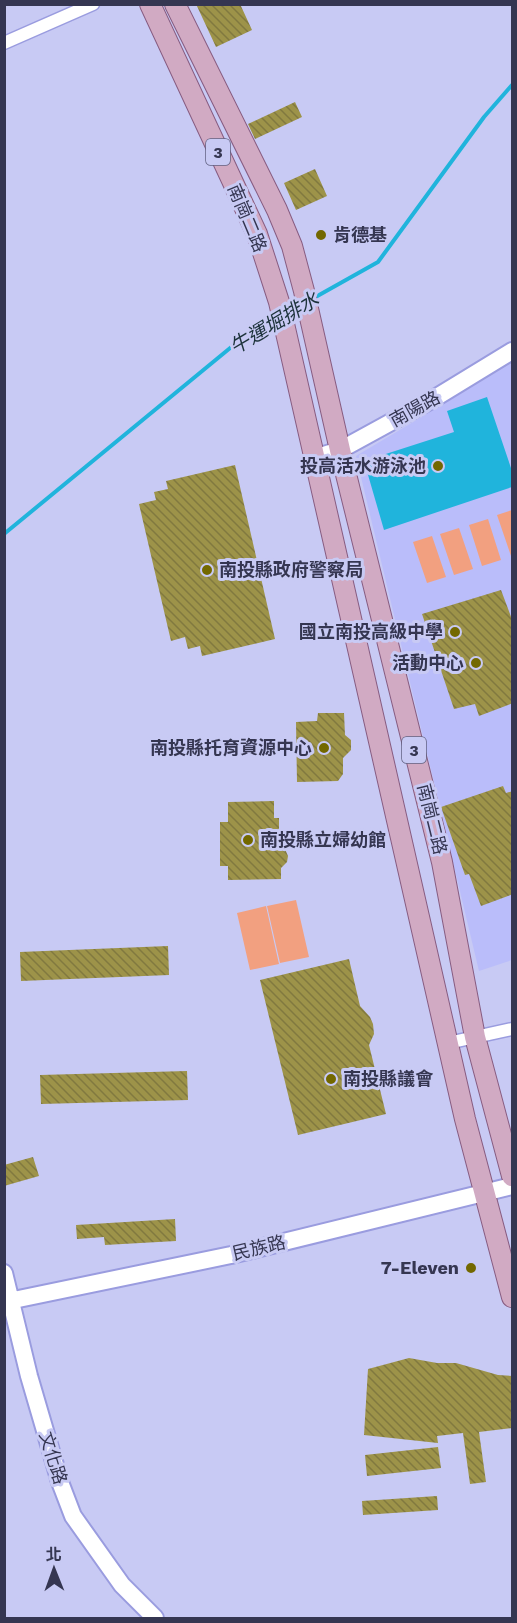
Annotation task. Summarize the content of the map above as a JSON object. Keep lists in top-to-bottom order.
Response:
{
  "streets": {
    "main road": ["3", "南崗二路"],
    "street": ["南陽路", "民族路", "文化路"]
  },
  "crossings": [
    ["3", "南崗二路"],
    ["3", "民族路"],
    ["南崗二路", "南陽路"],
    ["南崗二路", "民族路"],
    ["民族路", "文化路"]
  ],
  "water": ["牛運堀排水"],
  "places": [
    "肯德基",
    "投高活水游泳池",
    "南投縣政府警察局",
    "國立南投高級中學",
    "活動中心",
    "南投縣托育資源中心",
    "南投縣立婦幼館",
    "南投縣議會",
    "7-Eleven"
  ],
  "north": "top"
}
